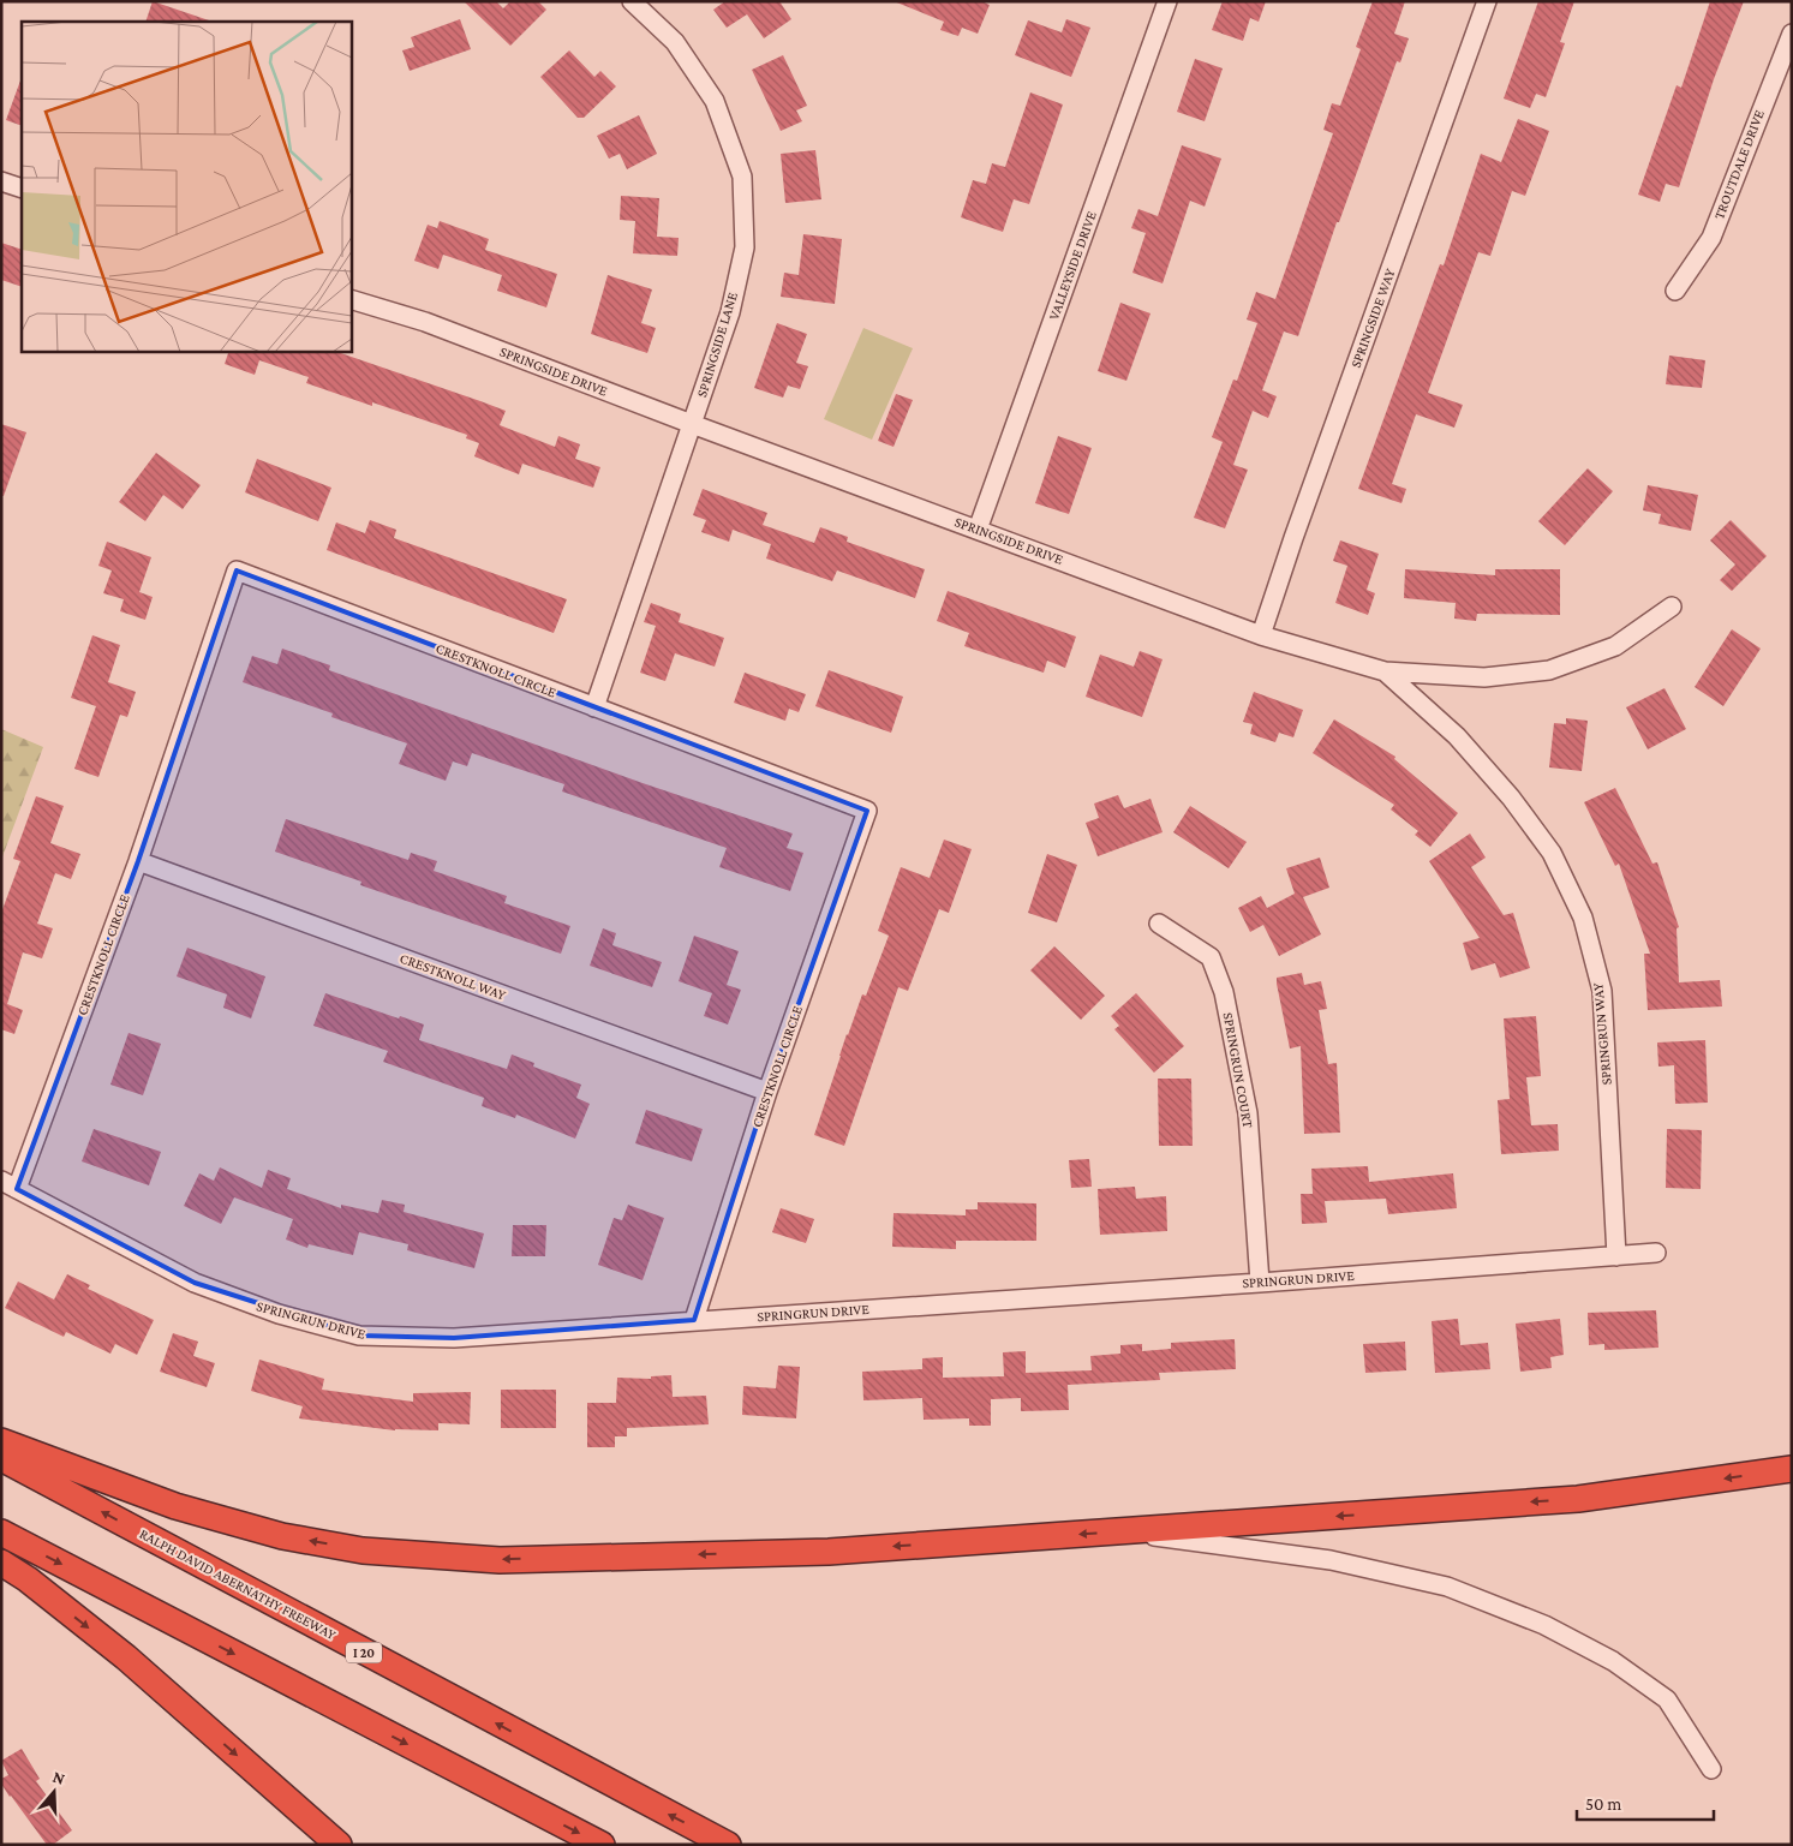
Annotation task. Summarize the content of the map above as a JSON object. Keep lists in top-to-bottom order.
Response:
{
  "streets": {
    "highway": ["RALPH DAVID ABERNATHY FREEWAY", "I 20"],
    "street": [
      "TROUTDALE DRIVE",
      "VALLEYSIDE DRIVE",
      "SPRINGSIDE WAY",
      "SPRINGSIDE LANE",
      "SPRINGSIDE DRIVE",
      "CRESTKNOLL CIRCLE",
      "CRESTKNOLL WAY",
      "SPRINGRUN WAY",
      "SPRINGRUN COURT",
      "SPRINGRUN DRIVE"
    ]
  },
  "crossings": [
    ["VALLEYSIDE DRIVE", "SPRINGSIDE DRIVE"],
    ["SPRINGSIDE WAY", "SPRINGSIDE DRIVE"],
    ["SPRINGSIDE LANE", "SPRINGSIDE DRIVE"],
    ["SPRINGSIDE LANE", "CRESTKNOLL CIRCLE"],
    ["SPRINGSIDE DRIVE", "SPRINGRUN WAY"],
    ["CRESTKNOLL CIRCLE", "CRESTKNOLL WAY"],
    ["CRESTKNOLL CIRCLE", "SPRINGRUN DRIVE"],
    ["SPRINGRUN WAY", "SPRINGRUN DRIVE"],
    ["SPRINGRUN COURT", "SPRINGRUN DRIVE"]
  ],
  "scale_bar": "50 m",
  "north": "top"
}
